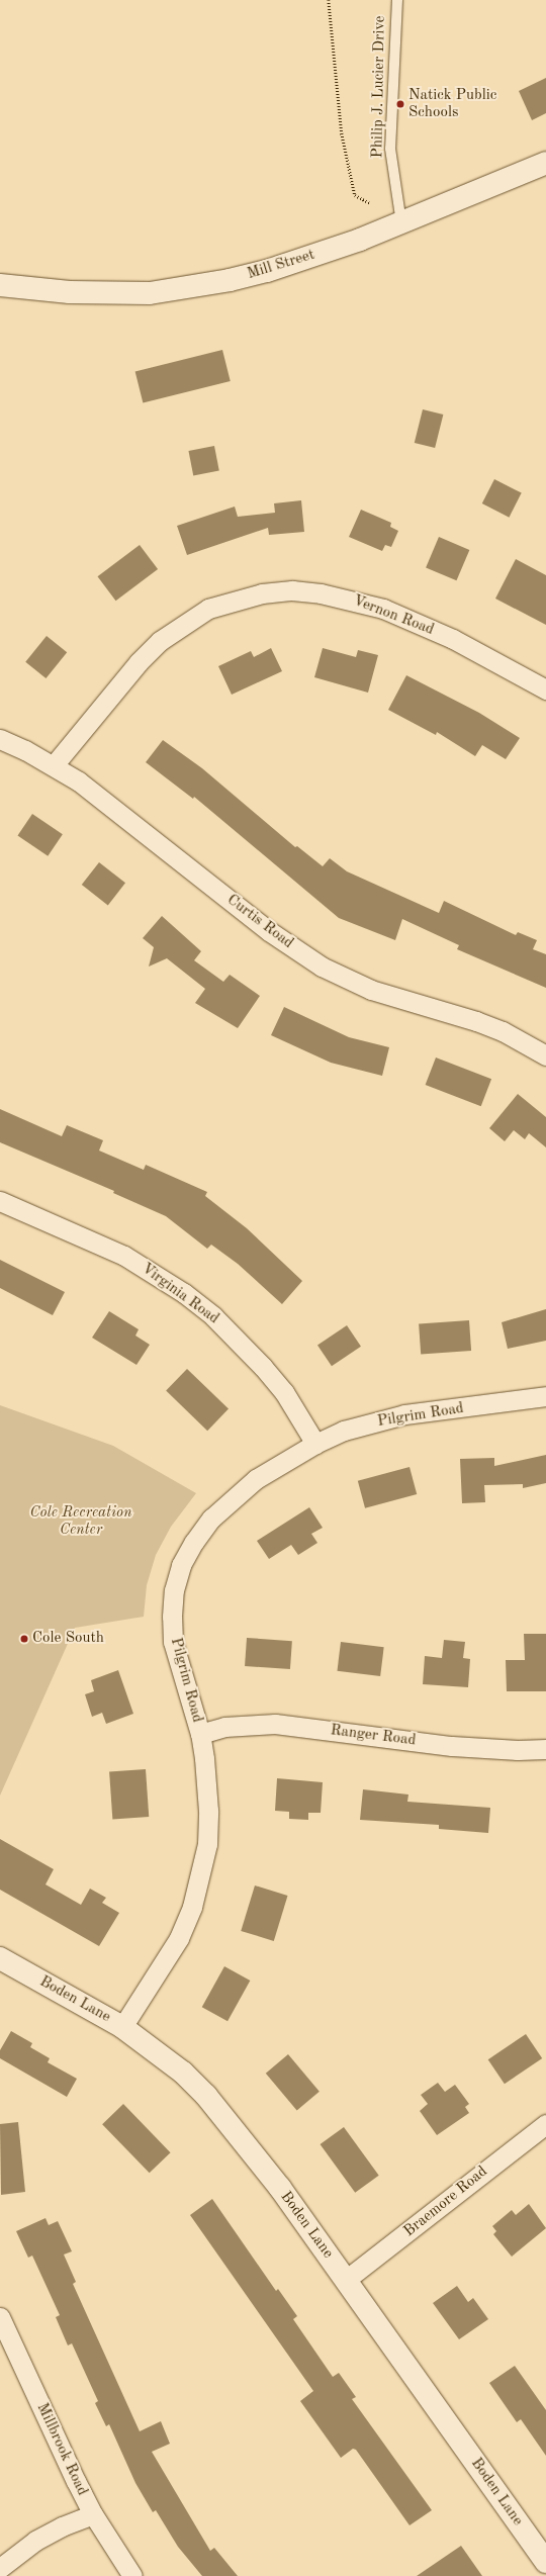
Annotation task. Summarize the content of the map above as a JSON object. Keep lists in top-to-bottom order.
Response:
{
  "streets": {
    "street": [
      "Mill Street",
      "Vernon Road",
      "Curtis Road",
      "Virginia Road",
      "Pilgrim Road",
      "Ranger Road",
      "Boden Lane",
      "Braemore Road",
      "Millbrook Road"
    ],
    "lane": ["Philip J. Lucier Drive"]
  },
  "crossings": [
    ["Philip J. Lucier Drive", "Mill Street"],
    ["Vernon Road", "Curtis Road"],
    ["Virginia Road", "Pilgrim Road"],
    ["Pilgrim Road", "Ranger Road"],
    ["Pilgrim Road", "Boden Lane"],
    ["Boden Lane", "Braemore Road"]
  ],
  "parks": ["Cole Recreation Center"],
  "places": ["Natick Public Schools", "Cole South"]
}
